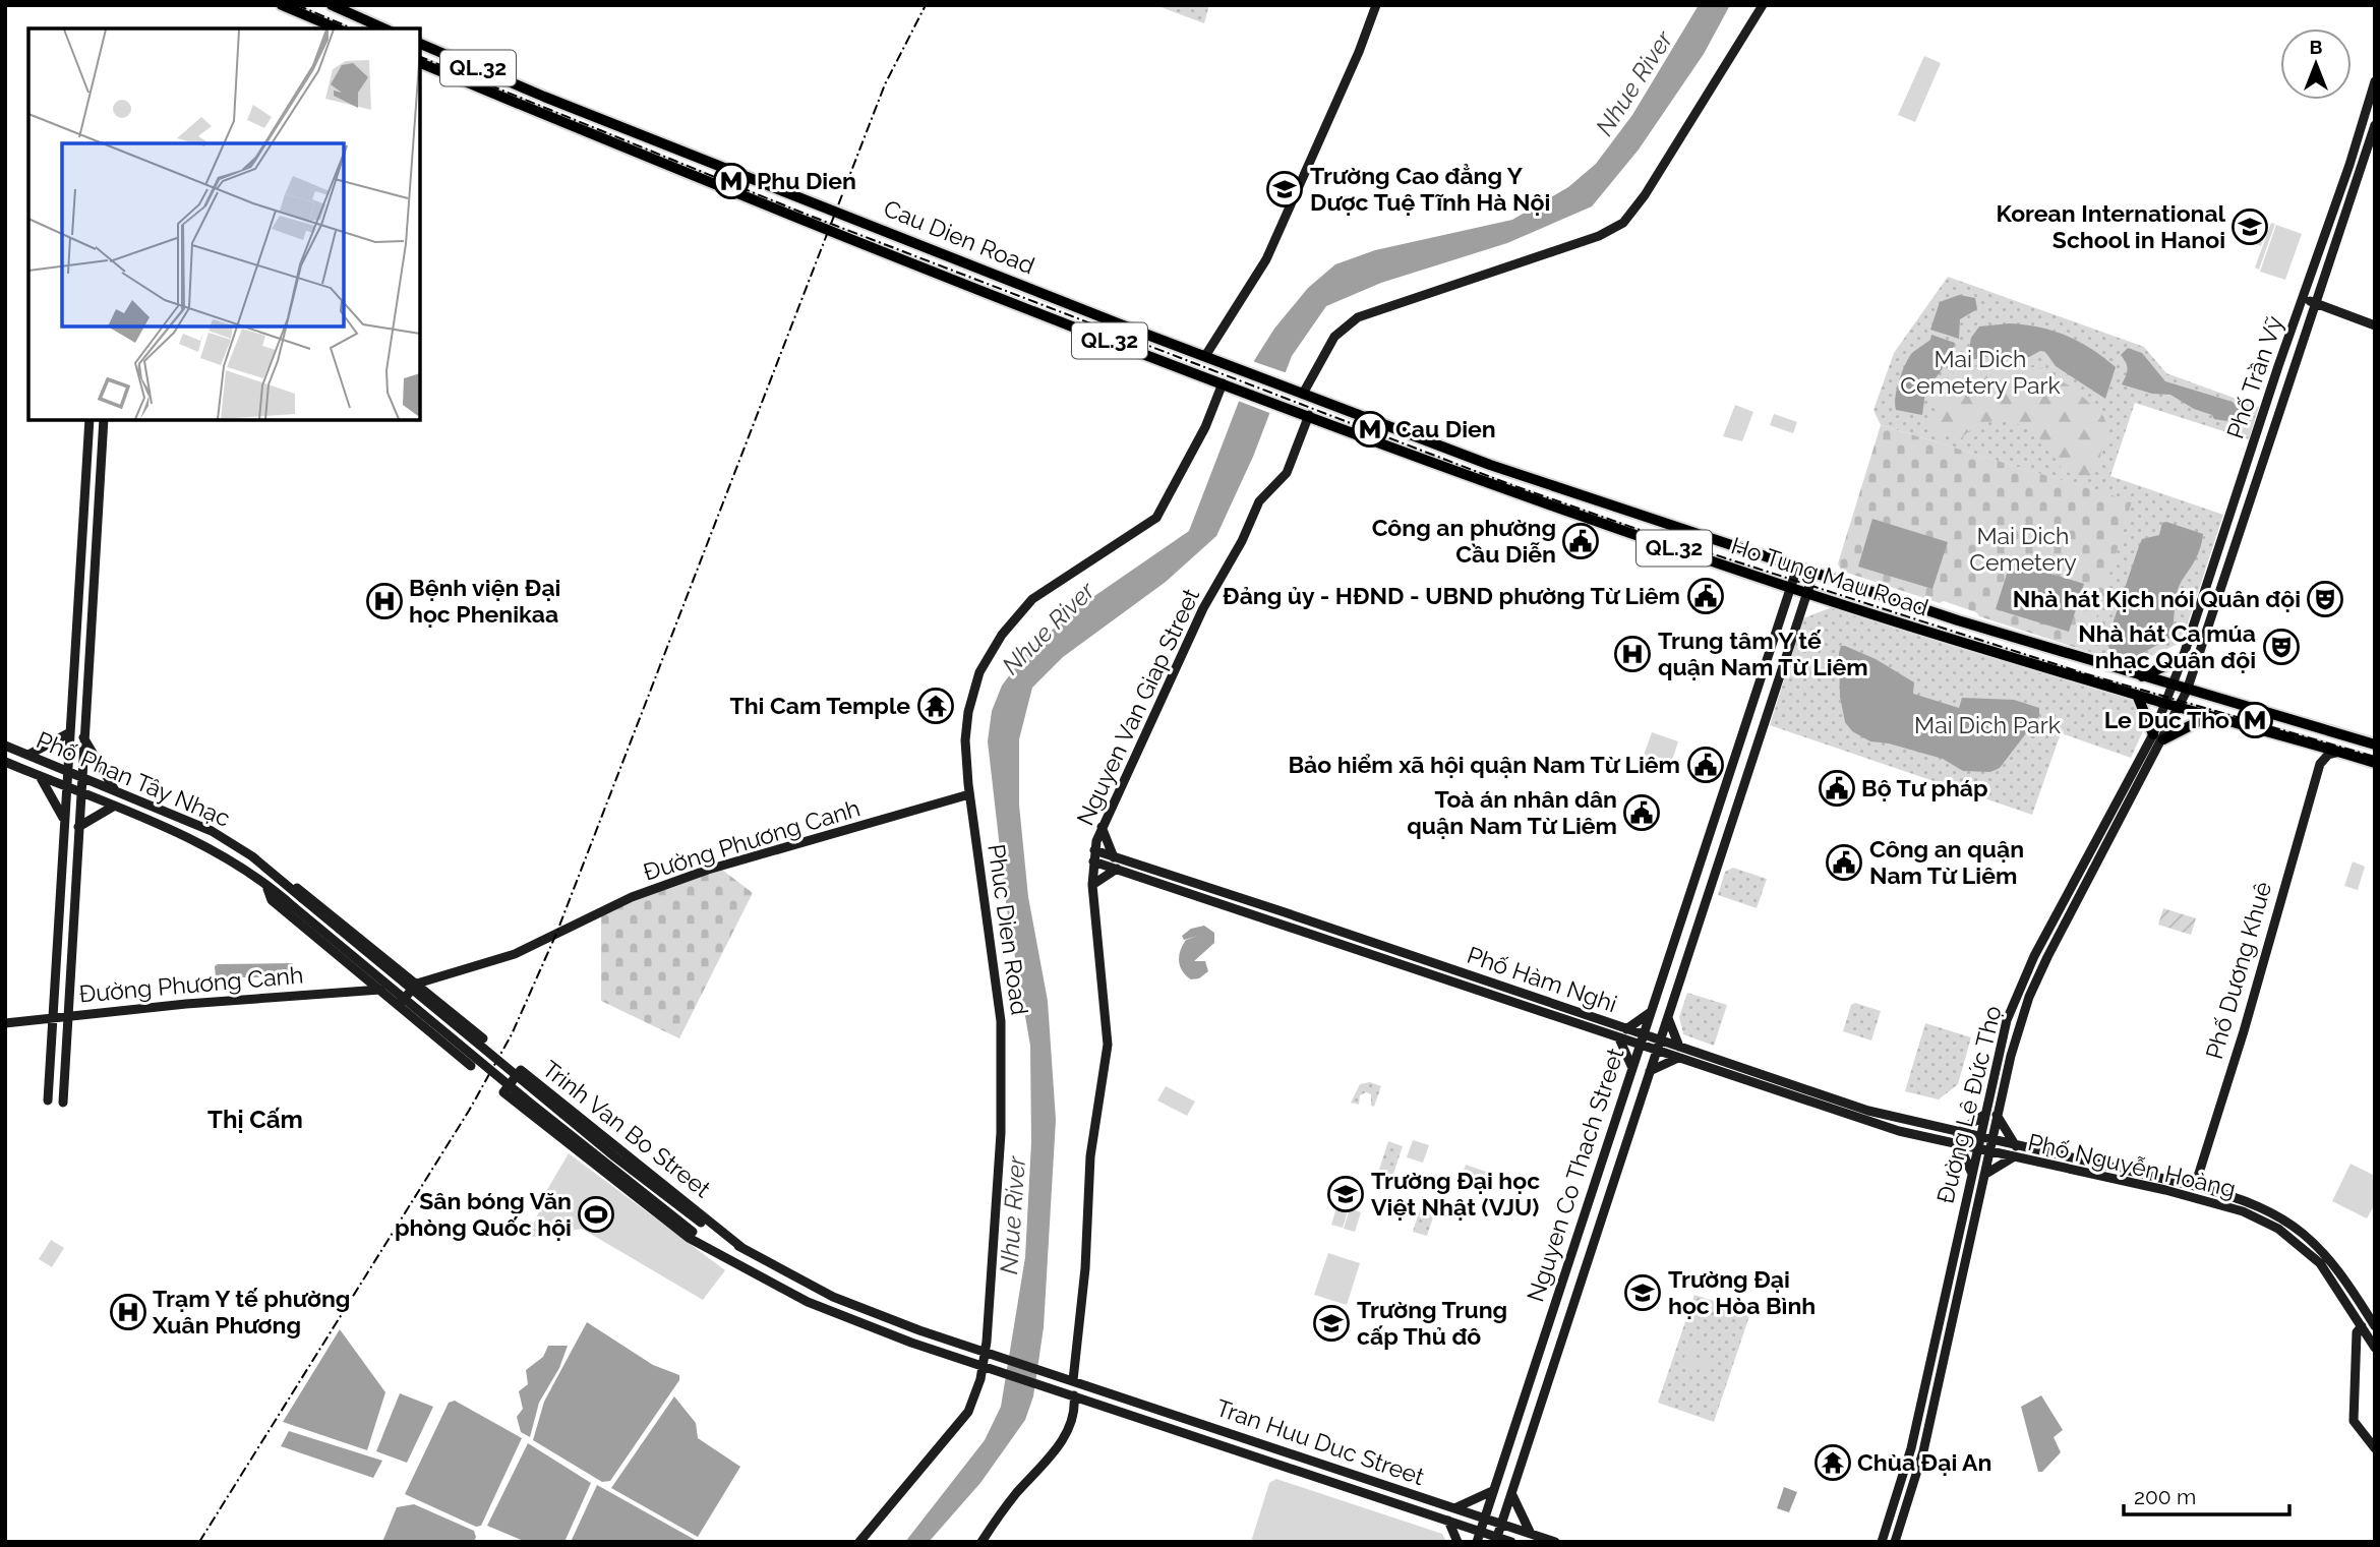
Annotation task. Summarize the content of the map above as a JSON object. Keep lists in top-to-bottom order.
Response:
{
  "streets": {
    "highway": ["QL.32", "Cau Dien Road", "Ho Tung Mau Road"],
    "main road": [
      "Phố Trần Vỹ",
      "Nguyen Van Giap Street",
      "Phố Phan Tây Nhạc",
      "Đường Phương Canh",
      "Phuc Dien Road",
      "Phố Dương Khuê",
      "Phố Hàm Nghi",
      "Đường Lê Đức Thọ",
      "Trinh Van Bo Street",
      "Phố Nguyễn Hoàng",
      "Nguyen Co Thach Street",
      "Tran Huu Duc Street"
    ]
  },
  "crossings": [
    ["Cau Dien Road", "Ho Tung Mau Road"],
    ["Cau Dien Road", "Phuc Dien Road"],
    ["Phố Trần Vỹ", "Ho Tung Mau Road"],
    ["Phố Trần Vỹ", "Đường Lê Đức Thọ"],
    ["Ho Tung Mau Road", "Nguyen Van Giap Street"],
    ["Ho Tung Mau Road", "Đường Lê Đức Thọ"],
    ["Ho Tung Mau Road", "Nguyen Co Thach Street"],
    ["Nguyen Van Giap Street", "Phố Hàm Nghi"],
    ["Nguyen Van Giap Street", "Trinh Van Bo Street"],
    ["Nguyen Van Giap Street", "Tran Huu Duc Street"],
    ["Phố Phan Tây Nhạc", "Trinh Van Bo Street"],
    ["Đường Phương Canh", "Phuc Dien Road"],
    ["Phuc Dien Road", "Trinh Van Bo Street"],
    ["Phố Dương Khuê", "Phố Nguyễn Hoàng"],
    ["Phố Hàm Nghi", "Đường Lê Đức Thọ"],
    ["Phố Hàm Nghi", "Nguyen Co Thach Street"],
    ["Đường Lê Đức Thọ", "Phố Nguyễn Hoàng"],
    ["Trinh Van Bo Street", "Tran Huu Duc Street"],
    ["Nguyen Co Thach Street", "Tran Huu Duc Street"]
  ],
  "districts": ["Thị Cấm"],
  "water": ["Nhue River"],
  "parks": ["Mai Dich Cemetery Park", "Mai Dich Cemetery", "Mai Dich Park"],
  "places": {
    "metro station": ["Phu Dien", "Cau Dien", "Le Duc Tho"],
    "school or university": [
      "Trường Cao đẳng Y Dược Tuệ Tĩnh Hà Nội",
      "Korean International School in Hanoi",
      "Trường Đại học Việt Nhật (VJU)",
      "Trường Đại học Hòa Bình",
      "Trường Trung cấp Thủ đô"
    ],
    "public building": [
      "Công an phường Cầu Diễn",
      "Đảng ủy - HĐND - UBND phường Từ Liêm",
      "Bảo hiểm xã hội quận Nam Từ Liêm",
      "Bộ Tư pháp",
      "Toà án nhân dân quận Nam Từ Liêm",
      "Công an quận Nam Từ Liêm"
    ],
    "theatre": ["Nhà hát Kịch nói Quân đội", "Nhà hát Ca múa nhạc Quân đội"],
    "hospital": ["Bệnh viện Đại học Phenikaa", "Trung tâm Y tế quận Nam Từ Liêm", "Trạm Y tế phường Xuân Phương"],
    "temple": ["Thi Cam Temple", "Chùa Đại An"],
    "sports": ["Sân bóng Văn phòng Quốc hội"]
  },
  "scale_bar": "200 m",
  "north": "top"
}
